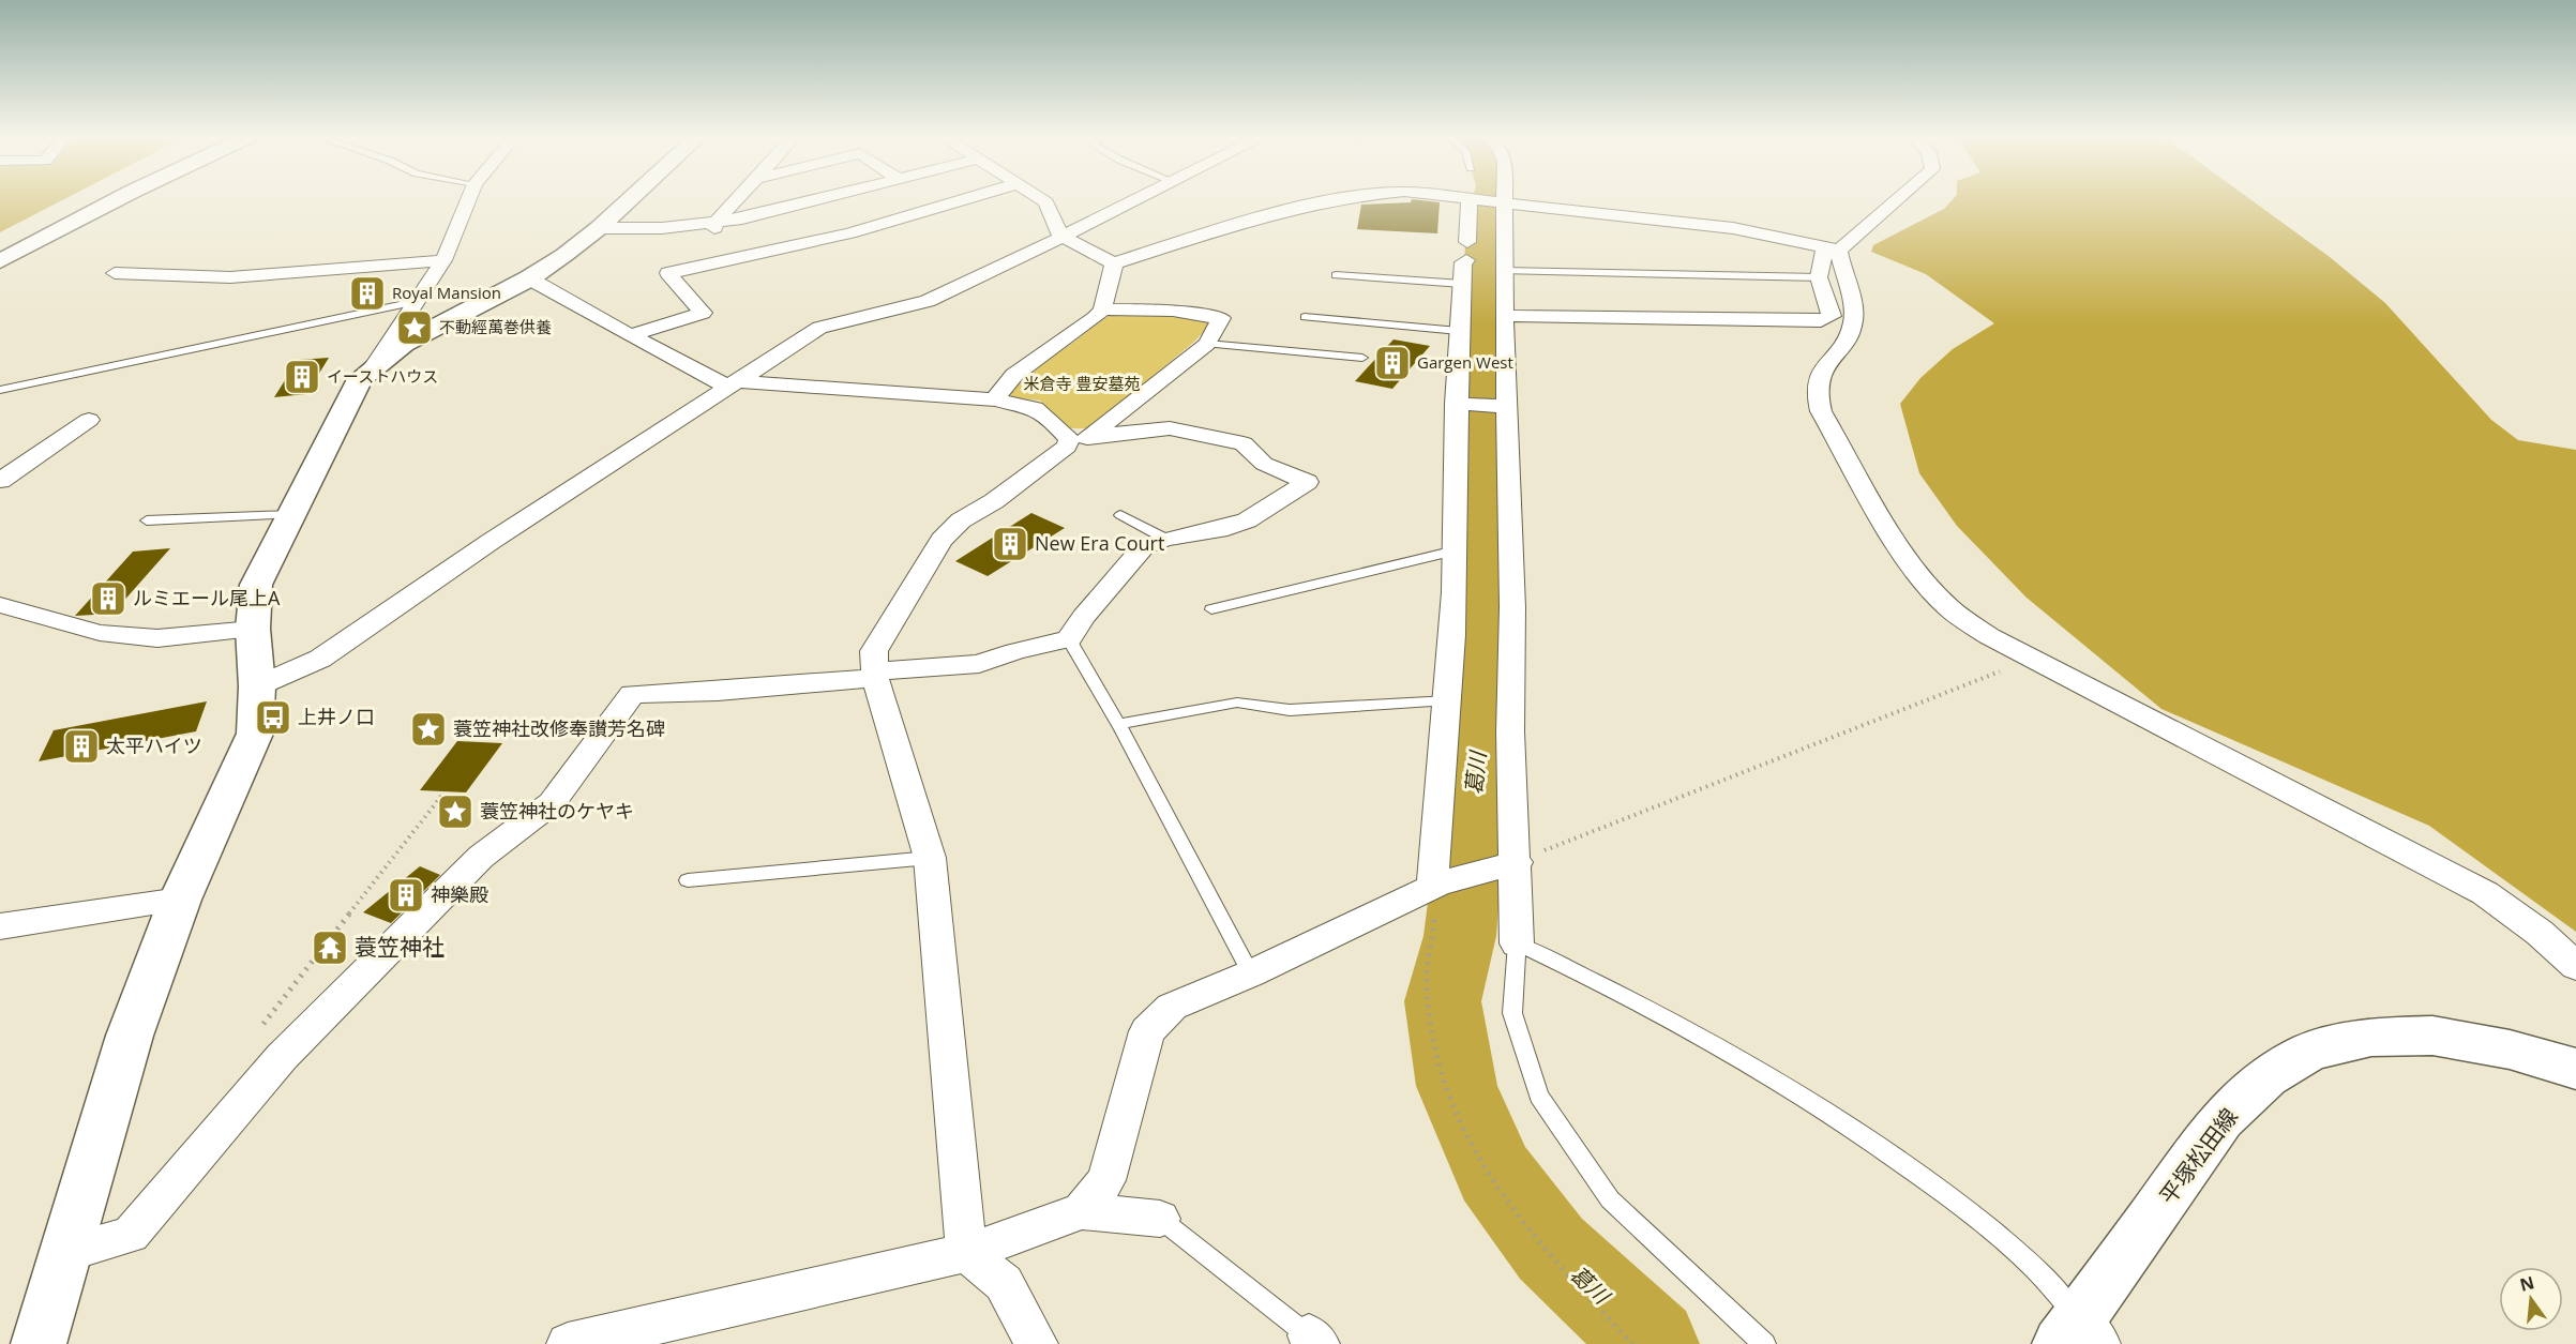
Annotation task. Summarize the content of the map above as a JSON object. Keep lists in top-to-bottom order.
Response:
{
  "streets": {
    "street": ["平塚松田線"]
  },
  "water": ["葛川"],
  "parks": ["米倉寺 豊安墓苑"],
  "places": {
    "building": [
      "Royal Mansion",
      "Gargen West",
      "イーストハウス",
      "New Era Court",
      "ルミエール尾上A",
      "太平ハイツ",
      "神樂殿"
    ],
    "place": ["不動經萬巻供養", "蓑笠神社改修奉讃芳名碑", "蓑笠神社のケヤキ"],
    "bus stop": ["上井ノ口"],
    "temple": ["蓑笠神社"]
  },
  "north": "top"
}
